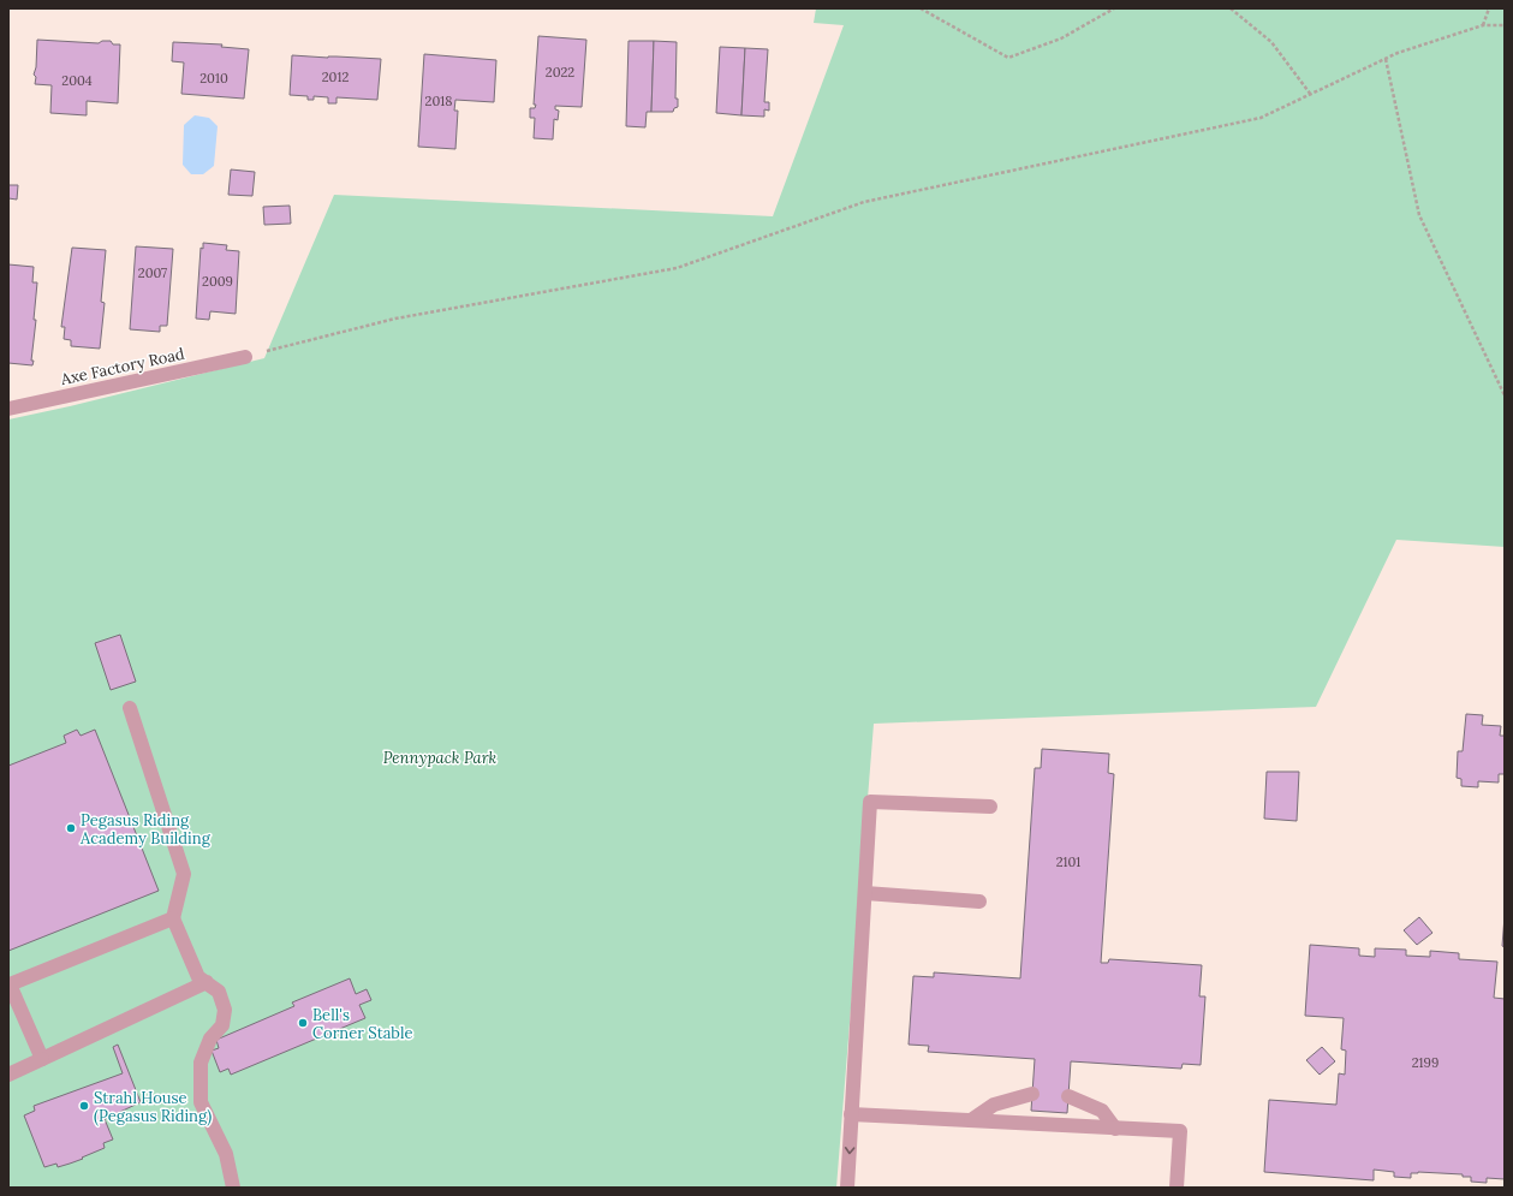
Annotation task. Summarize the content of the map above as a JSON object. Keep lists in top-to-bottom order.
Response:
{
  "streets": {
    "street": ["Axe Factory Road"]
  },
  "parks": ["Pennypack Park"],
  "places": ["Pegasus Riding Academy Building", "Bell's Corner Stable", "Strahl House (Pegasus Riding)"],
  "house_numbers": [
    "2022",
    "2012",
    "2010",
    "2004",
    "2018",
    "2007",
    "2009",
    "2101",
    "2199"
  ]
}
